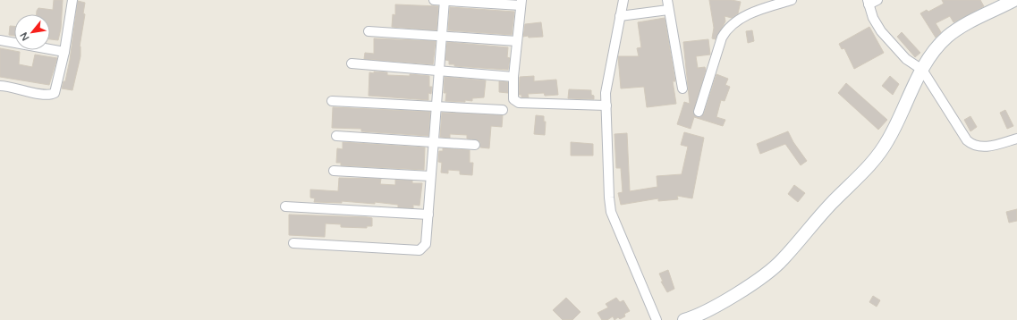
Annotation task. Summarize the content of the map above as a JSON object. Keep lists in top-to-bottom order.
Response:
{
  "north": "bottom left"
}
